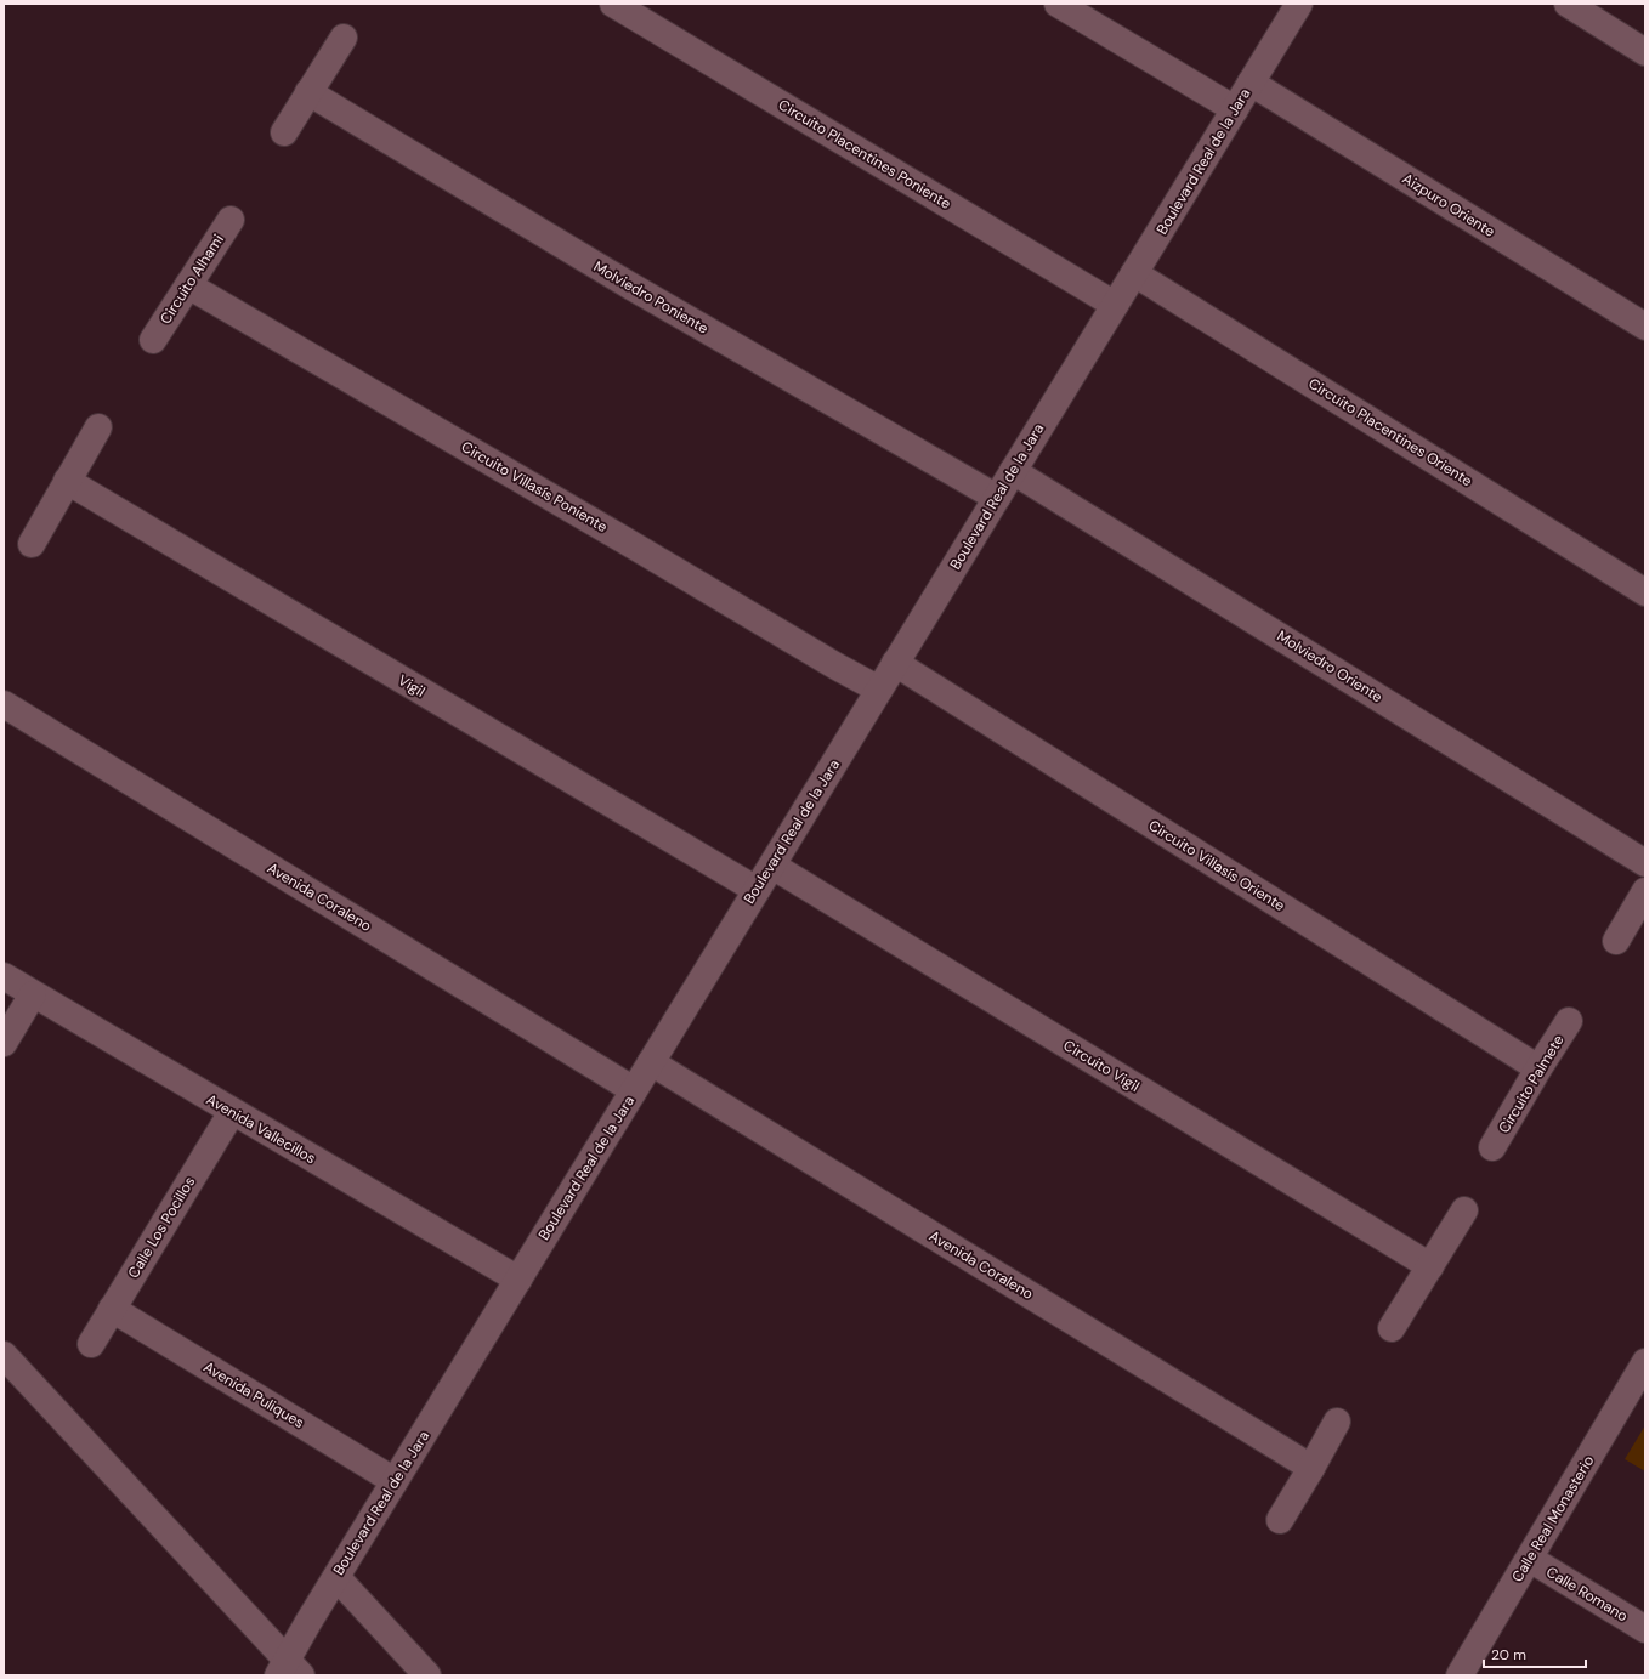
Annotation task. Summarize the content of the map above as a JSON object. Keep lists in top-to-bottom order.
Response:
{
  "streets": {
    "street": [
      "Circuito Placentines Poniente",
      "Boulevard Real de la Jara",
      "Aizpuro Oriente",
      "Circuito Alhami",
      "Molviedro Poniente",
      "Circuito Placentines Oriente",
      "Circuito Villasís Poniente",
      "Molviedro Oriente",
      "Vigil",
      "Circuito Villasís Oriente",
      "Avenida Coraleno",
      "Circuito Vigil",
      "Circuito Palmete",
      "Avenida Vallecillos",
      "Calle Los Pocillos",
      "Avenida Puliques",
      "Calle Real Monasterio",
      "Calle Romano"
    ]
  },
  "crossings": [
    ["Circuito Placentines Poniente", "Boulevard Real de la Jara"],
    ["Boulevard Real de la Jara", "Aizpuro Oriente"],
    ["Boulevard Real de la Jara", "Molviedro Poniente"],
    ["Boulevard Real de la Jara", "Circuito Placentines Oriente"],
    ["Boulevard Real de la Jara", "Circuito Villasís Poniente"],
    ["Boulevard Real de la Jara", "Molviedro Oriente"],
    ["Boulevard Real de la Jara", "Vigil"],
    ["Boulevard Real de la Jara", "Circuito Villasís Oriente"],
    ["Boulevard Real de la Jara", "Avenida Coraleno"],
    ["Boulevard Real de la Jara", "Circuito Vigil"],
    ["Boulevard Real de la Jara", "Avenida Vallecillos"],
    ["Boulevard Real de la Jara", "Avenida Puliques"],
    ["Circuito Alhami", "Circuito Villasís Poniente"],
    ["Circuito Villasís Oriente", "Circuito Palmete"],
    ["Avenida Vallecillos", "Calle Los Pocillos"],
    ["Calle Los Pocillos", "Avenida Puliques"],
    ["Calle Real Monasterio", "Calle Romano"]
  ],
  "scale_bar": "20 m"
}
